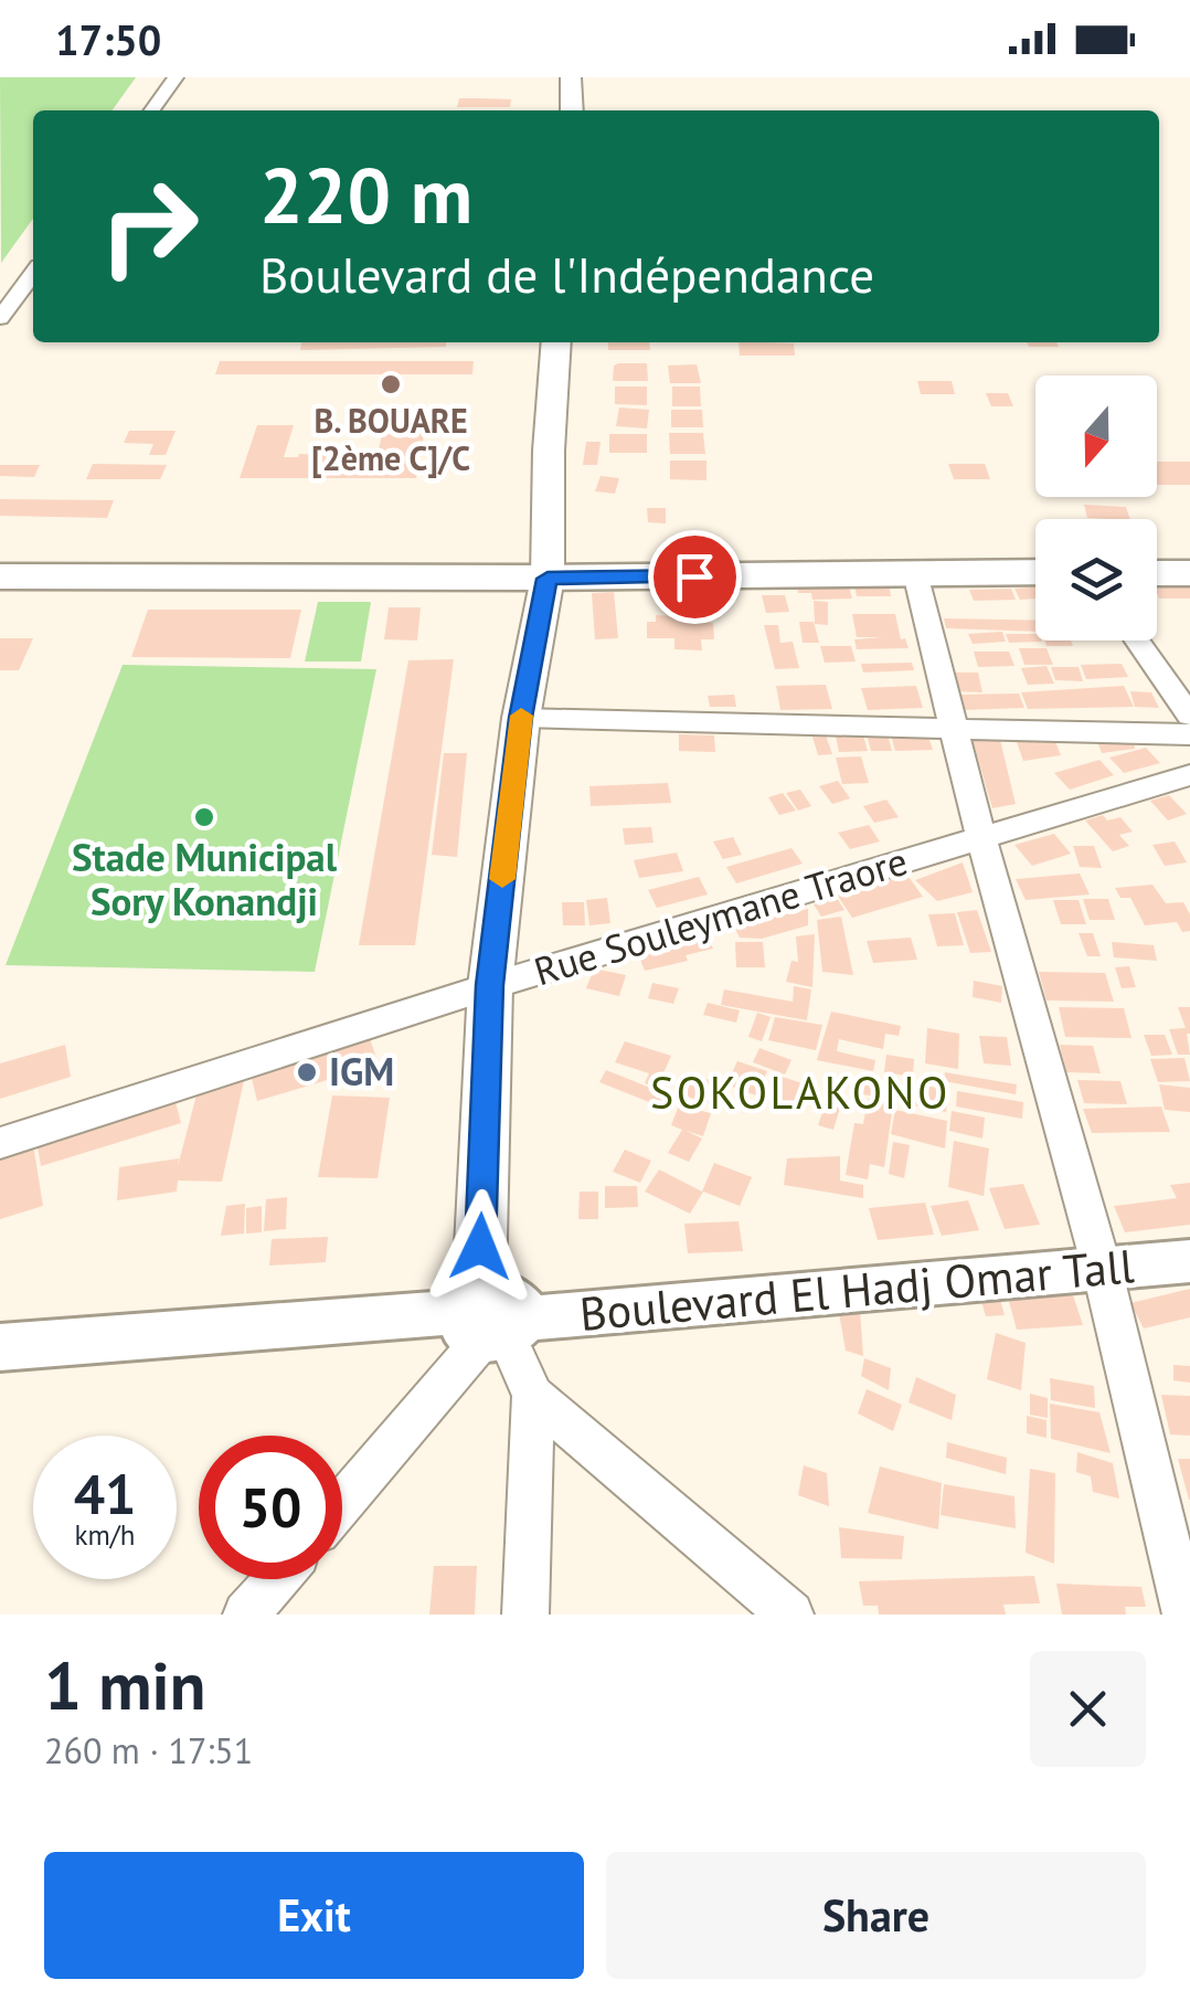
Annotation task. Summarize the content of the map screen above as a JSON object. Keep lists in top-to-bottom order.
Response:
{
  "streets": {
    "street": ["Rue Souleymane Traore", "Boulevard El Hadj Omar Tall"]
  },
  "districts": ["SOKOLAKONO"],
  "places": ["B. BOUARE [2ème C]/C", "Stade Municipal Sory Konandji", "IGM"],
  "north": "bottom",
  "page": {
    "status": "17:50",
    "turn": ["220 m", "Boulevard de l'Indépendance"],
    "speed": "41 km/h",
    "limit": "50",
    "heading": ["1 min", "260 m · 17:51"],
    "buttons": ["Exit", "Share"]
  }
}
